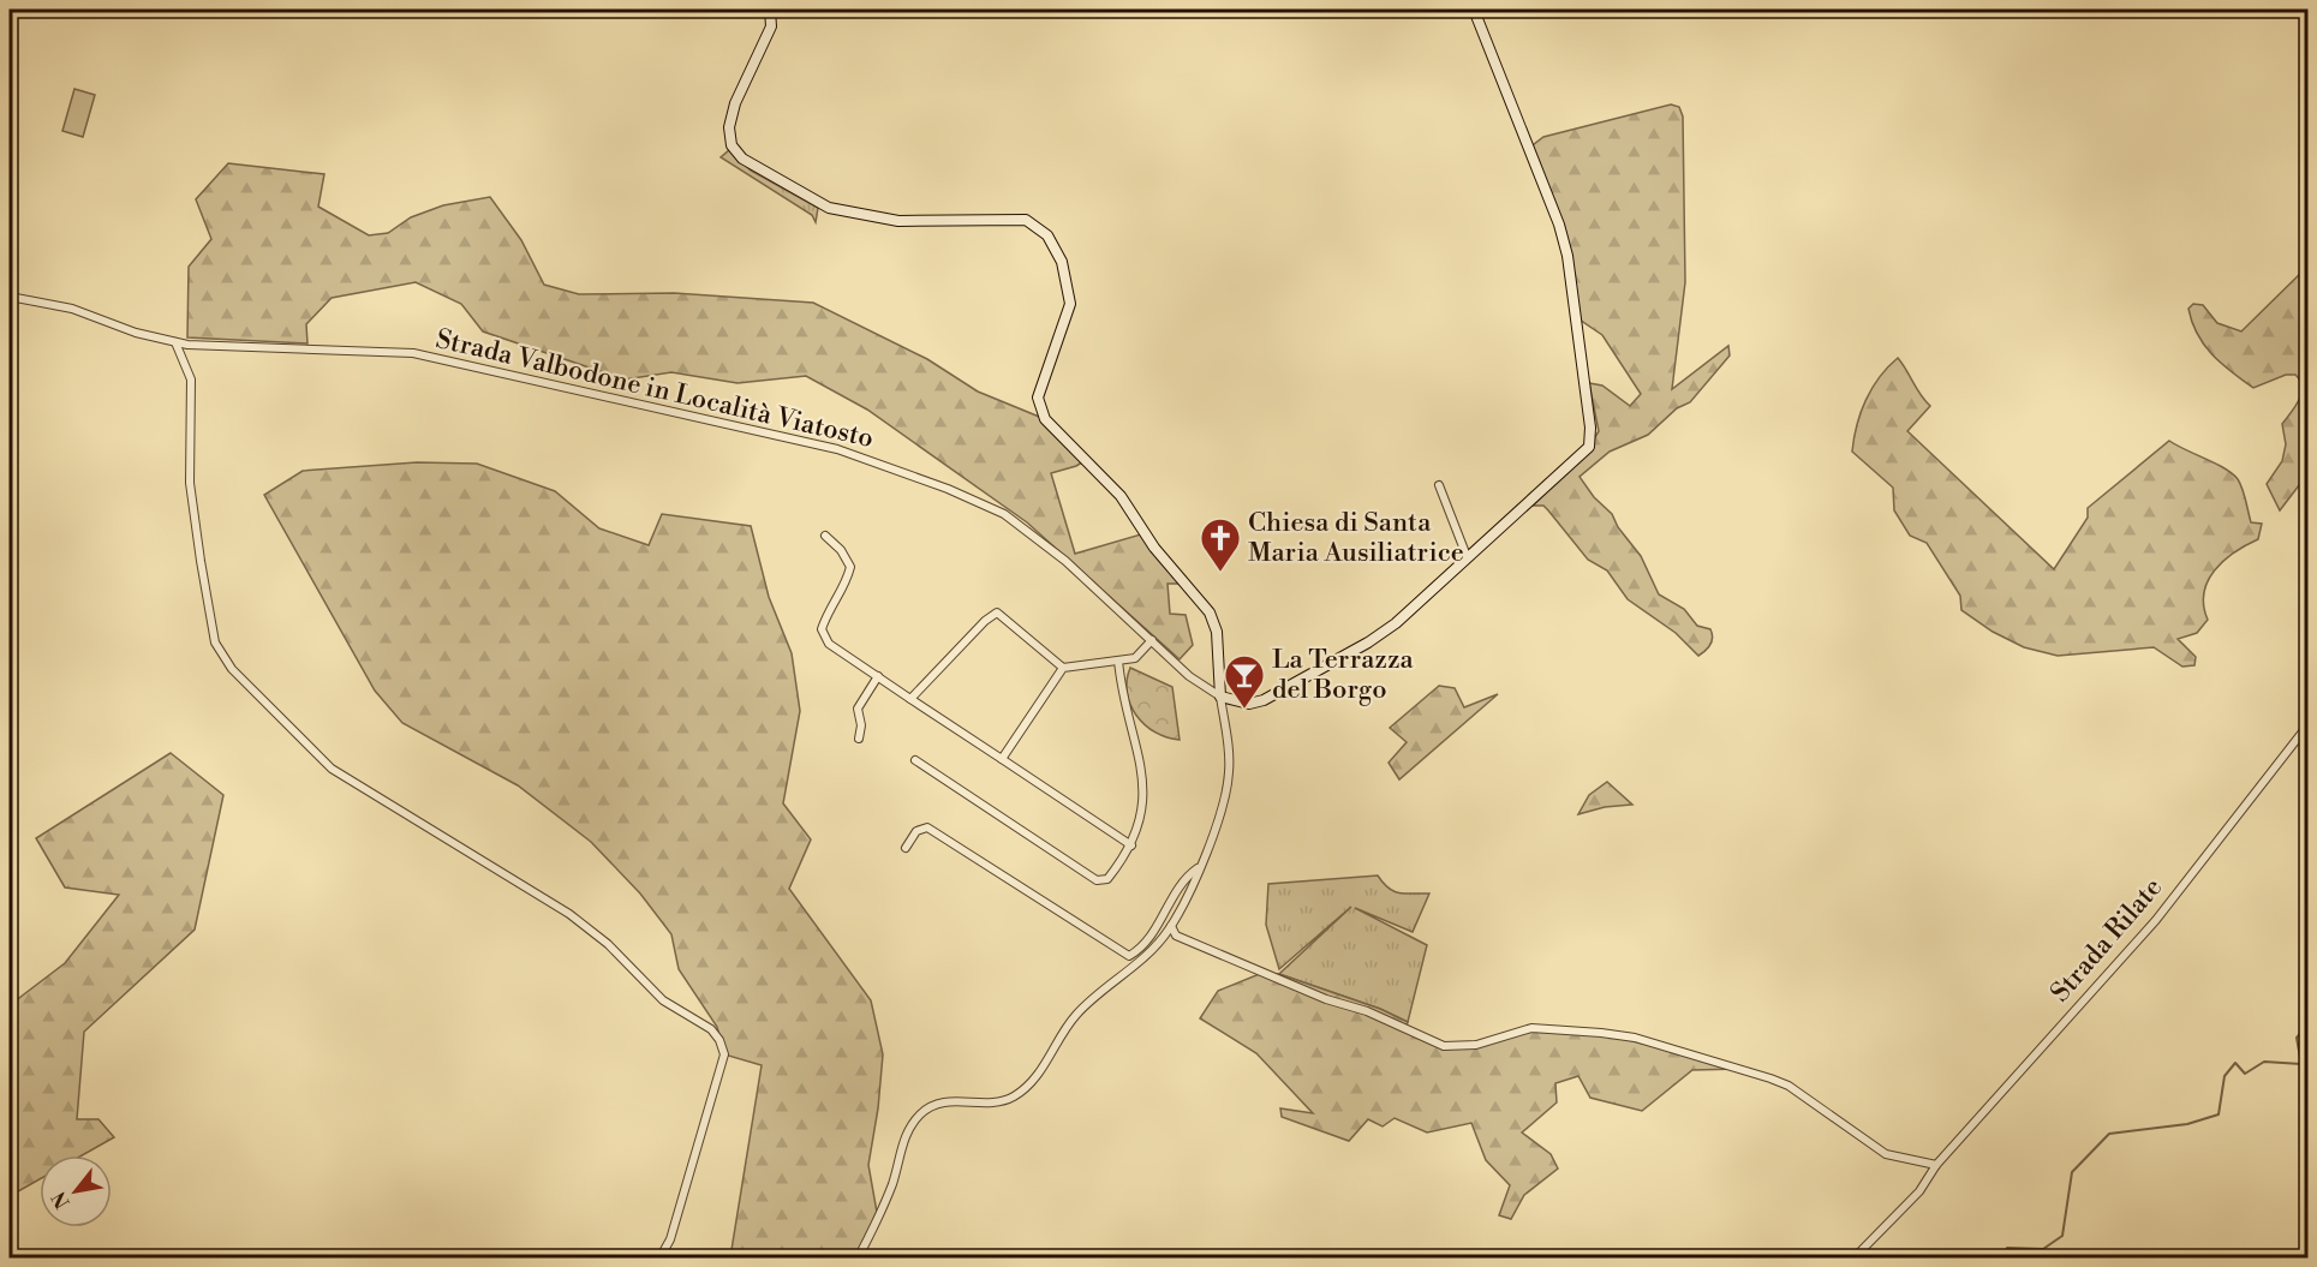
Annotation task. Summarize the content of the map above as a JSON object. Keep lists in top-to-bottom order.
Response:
{
  "streets": {
    "street": ["Strada Valbodone in Località Viatosto", "Strada Rilate"]
  },
  "places": {
    "church": ["Chiesa di Santa Maria Ausiliatrice"],
    "bar": ["La Terrazza del Borgo"]
  },
  "north": "bottom left"
}
